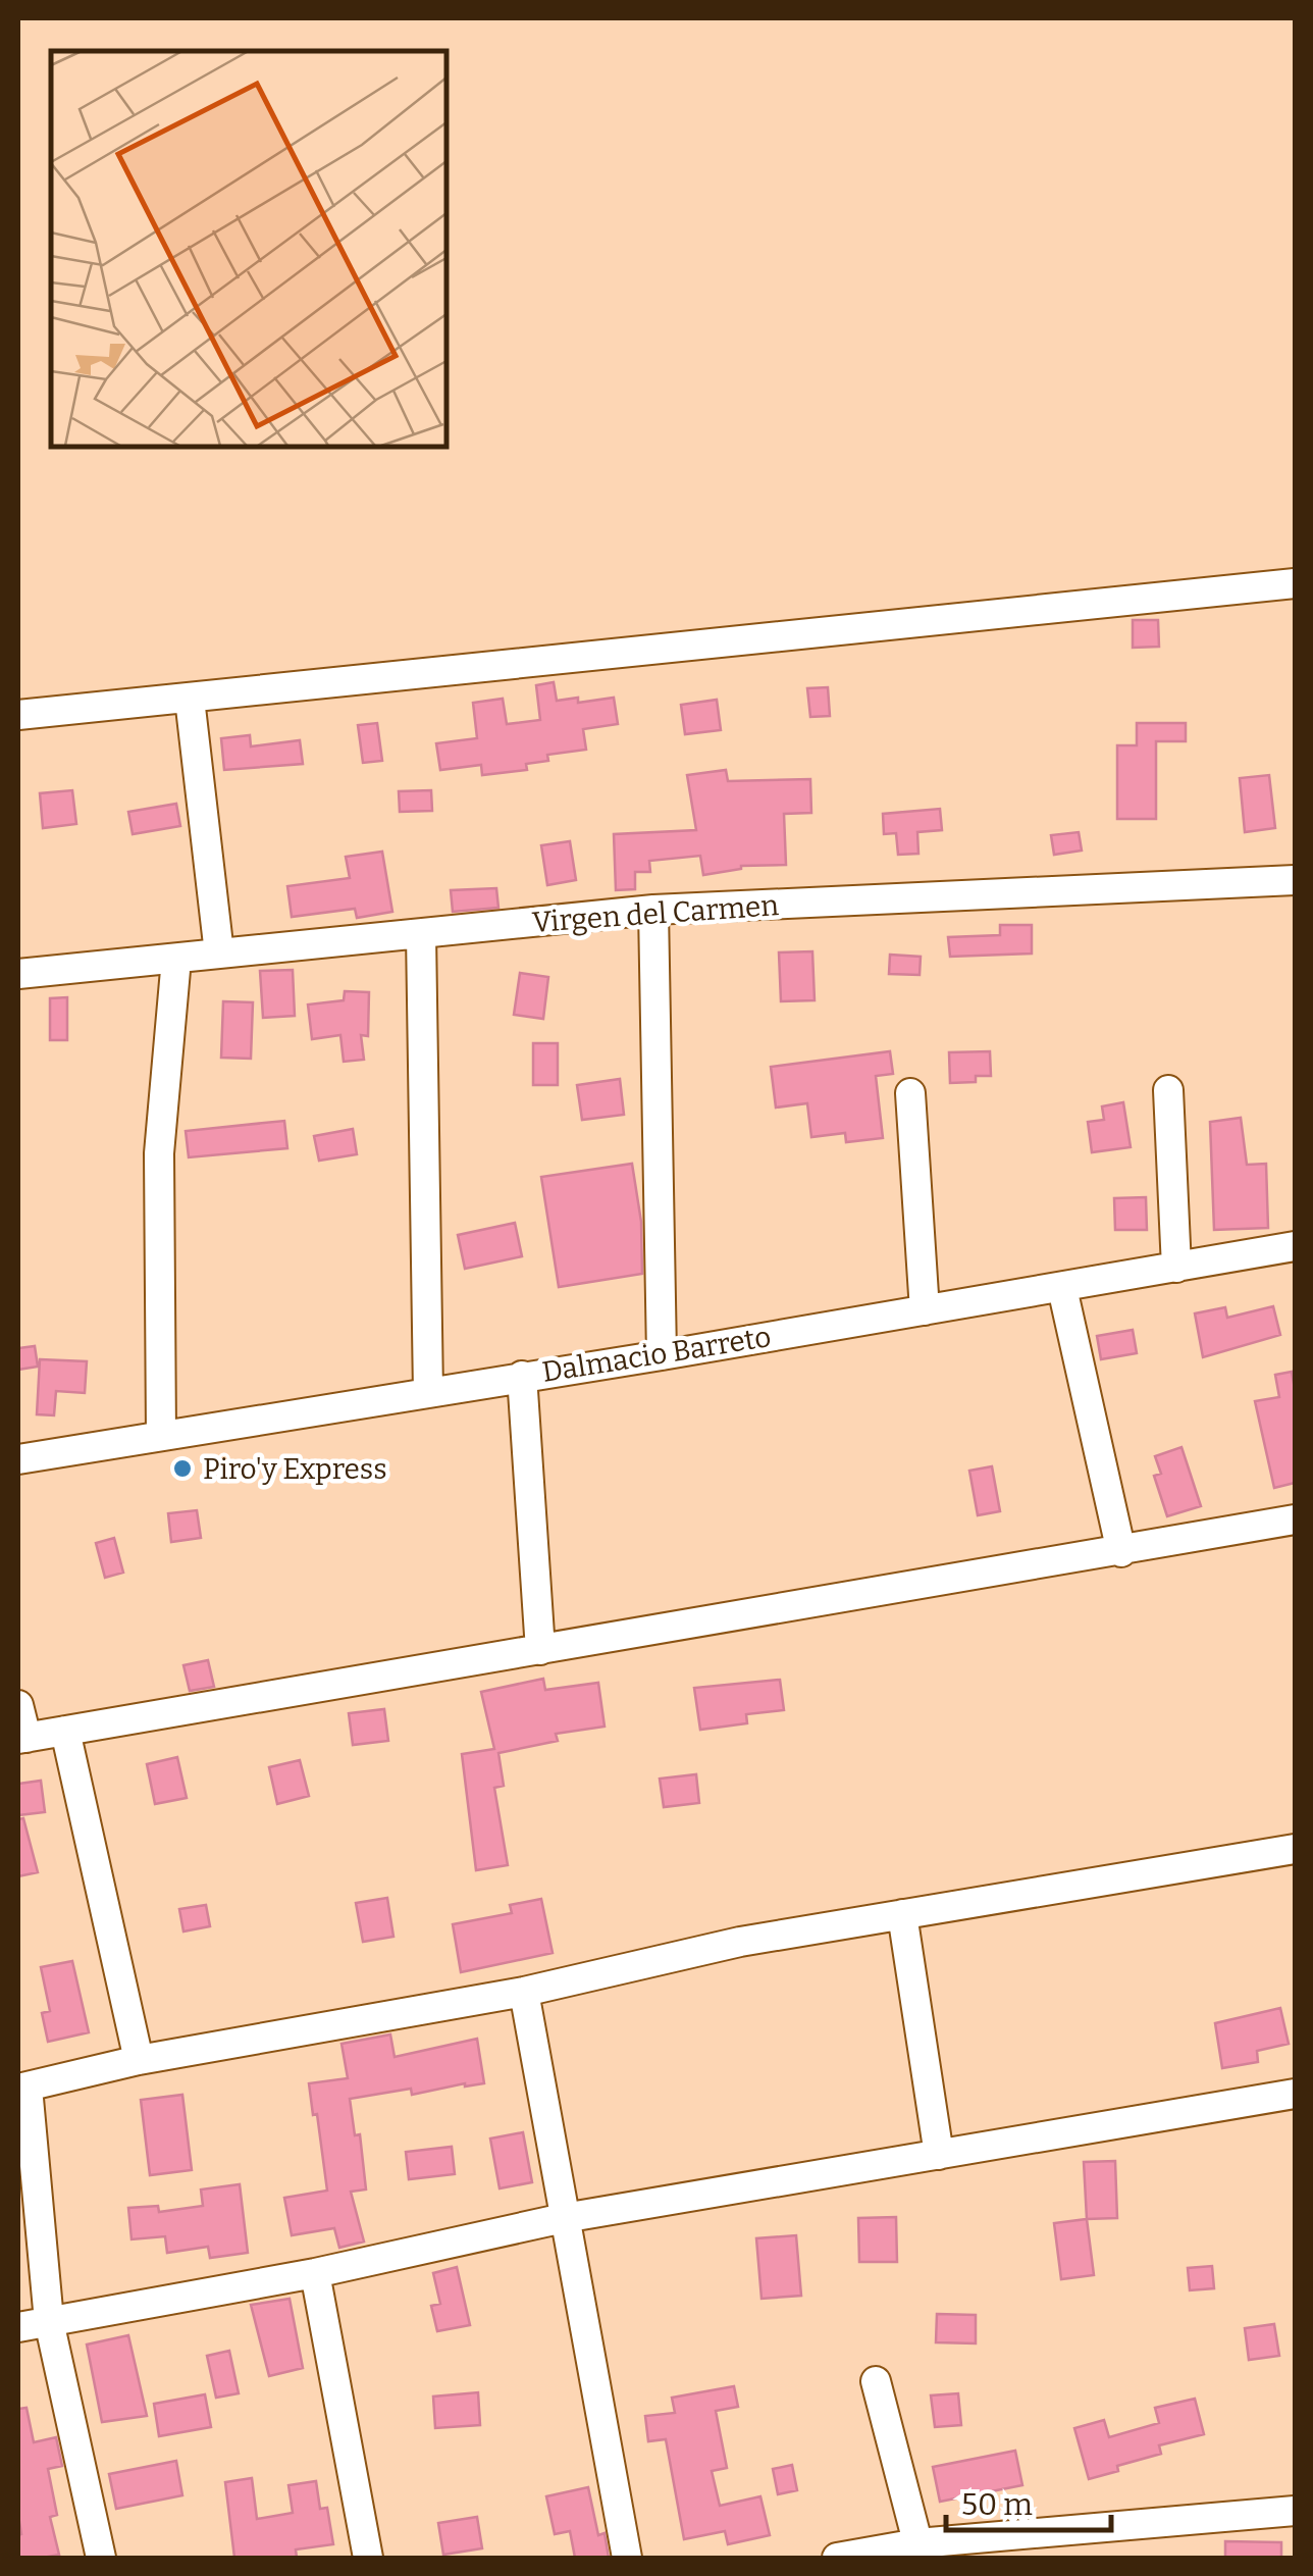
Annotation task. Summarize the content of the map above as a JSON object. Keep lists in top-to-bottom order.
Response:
{
  "streets": {
    "street": ["Virgen del Carmen", "Dalmacio Barreto"]
  },
  "places": ["Piro'y Express"],
  "scale_bar": "50 m"
}
